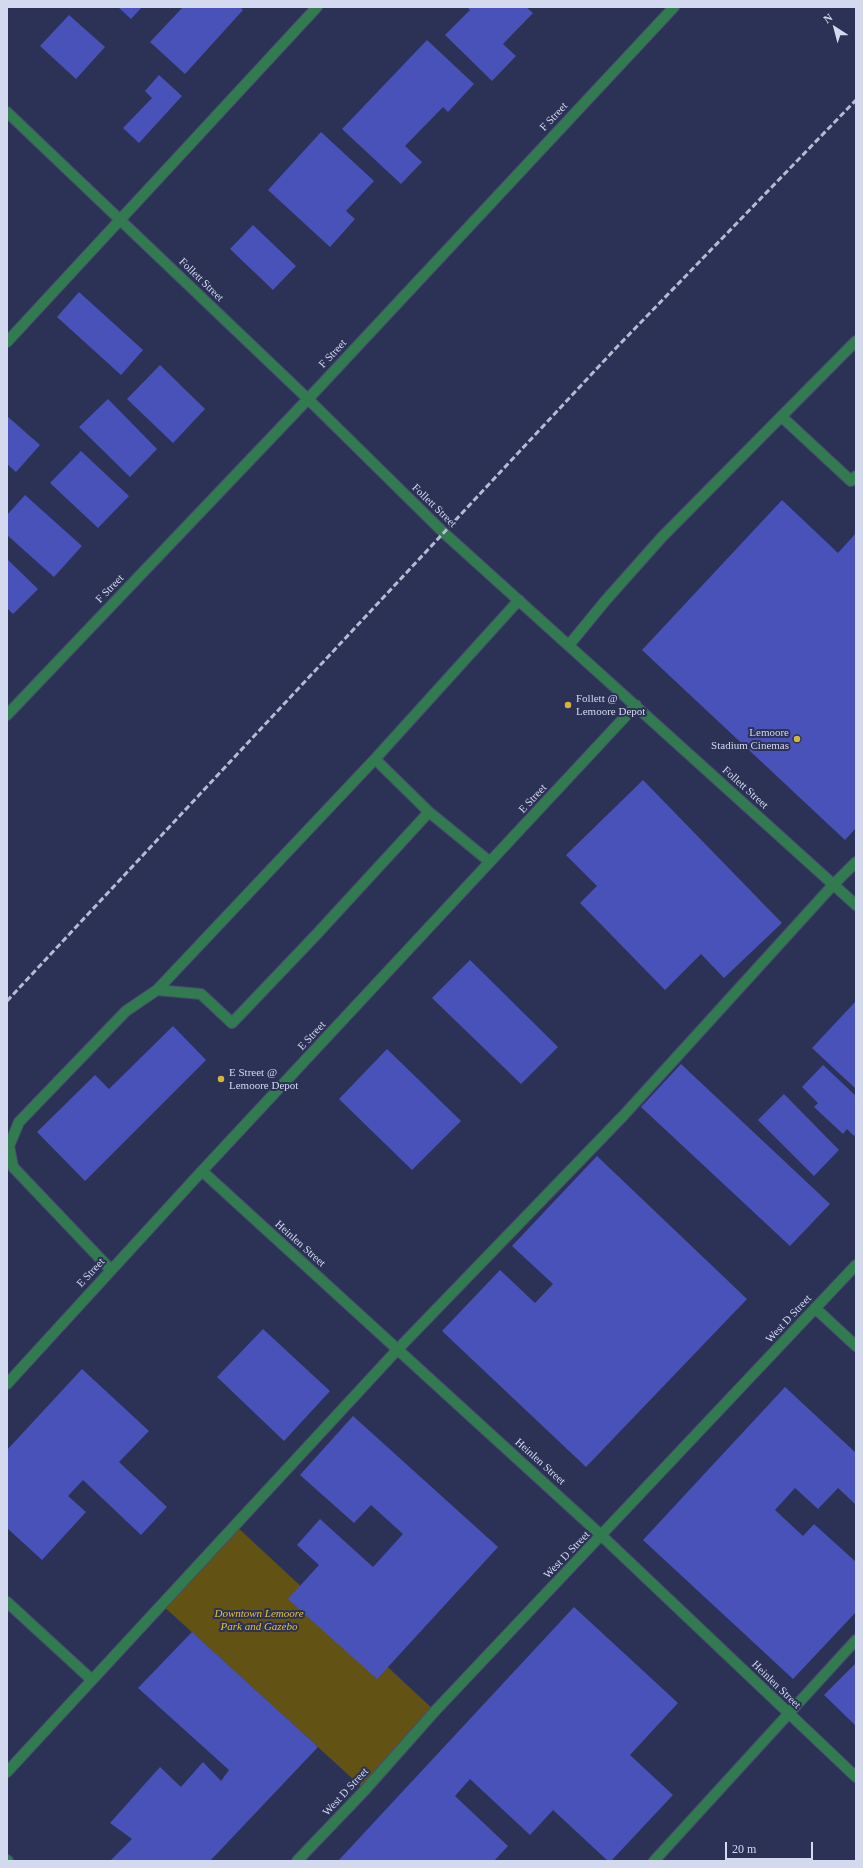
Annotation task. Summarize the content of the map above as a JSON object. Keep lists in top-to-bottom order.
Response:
{
  "streets": {
    "street": [
      "F Street",
      "Follett Street",
      "E Street",
      "Heinlen Street",
      "West D Street"
    ]
  },
  "crossings": [
    ["F Street", "Follett Street"],
    ["Follett Street", "E Street"],
    ["E Street", "Heinlen Street"],
    ["Heinlen Street", "West D Street"]
  ],
  "parks": ["Downtown Lemoore Park and Gazebo"],
  "places": ["Follett @ Lemoore Depot", "Lemoore Stadium Cinemas", "E Street @ Lemoore Depot"],
  "scale_bar": "20 m",
  "north": "top left"
}
